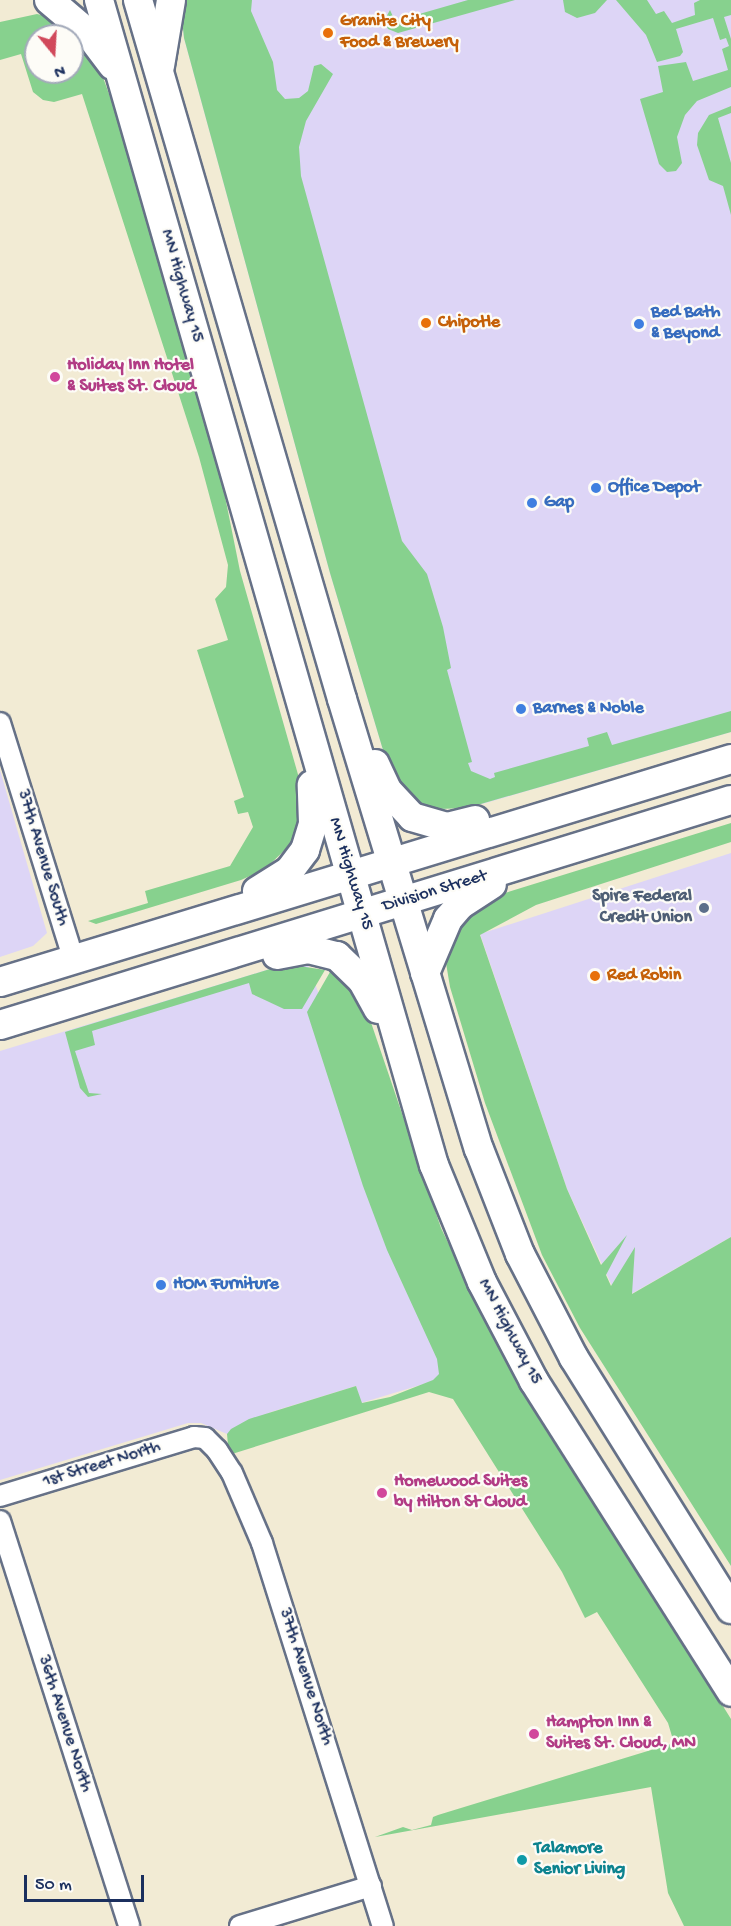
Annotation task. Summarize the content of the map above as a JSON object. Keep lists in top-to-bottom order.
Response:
{
  "streets": {
    "highway": ["MN Highway 15", "Division Street"],
    "street": [
      "37th Avenue South",
      "1st Street North",
      "37th Avenue North",
      "36th Avenue North"
    ]
  },
  "crossings": [
    ["MN Highway 15", "Division Street"],
    ["1st Street North", "37th Avenue North"]
  ],
  "places": [
    "Granite City Food & Brewery",
    "Chipotle",
    "Bed Bath & Beyond",
    "Holiday Inn Hotel & Suites St. Cloud",
    "Office Depot",
    "Gap",
    "Barnes & Noble",
    "Spire Federal Credit Union",
    "Red Robin",
    "HOM Furniture",
    "Homewood Suites by Hilton St Cloud",
    "Hampton Inn & Suites St. Cloud, MN",
    "Talamore Senior Living"
  ],
  "scale_bar": "50 m",
  "north": "bottom"
}
